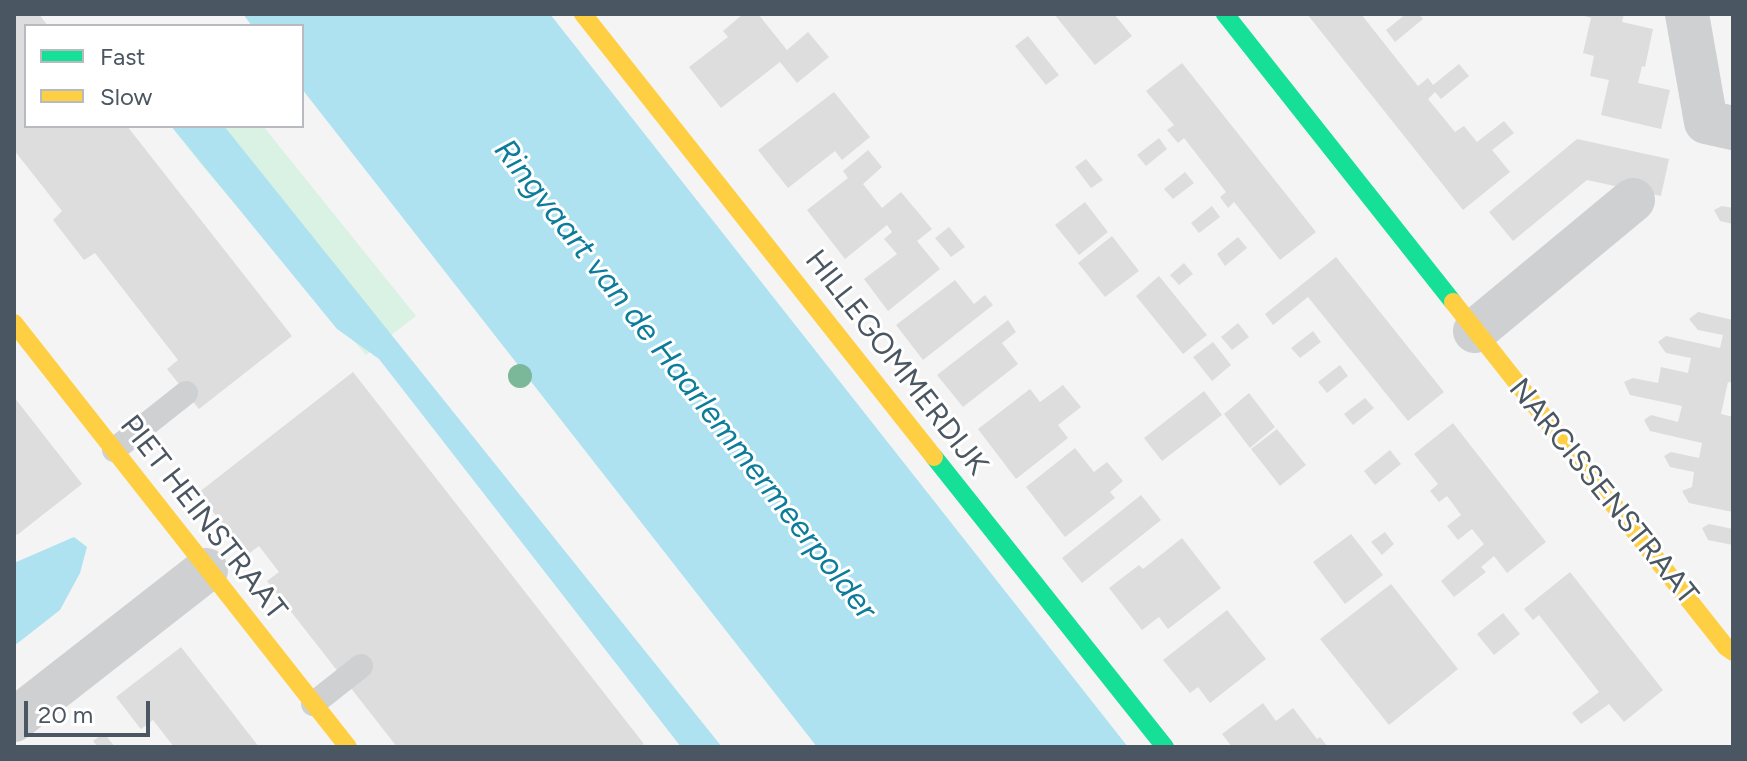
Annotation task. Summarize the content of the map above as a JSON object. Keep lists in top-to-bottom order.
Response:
{
  "streets": {
    "street": ["HILLEGOMMERDIJK", "NARCISSENSTRAAT", "PIET HEINSTRAAT"]
  },
  "water": ["Ringvaart van de Haarlemmermeerpolder"],
  "legend": ["Fast", "Slow"],
  "scale_bar": "20 m"
}
